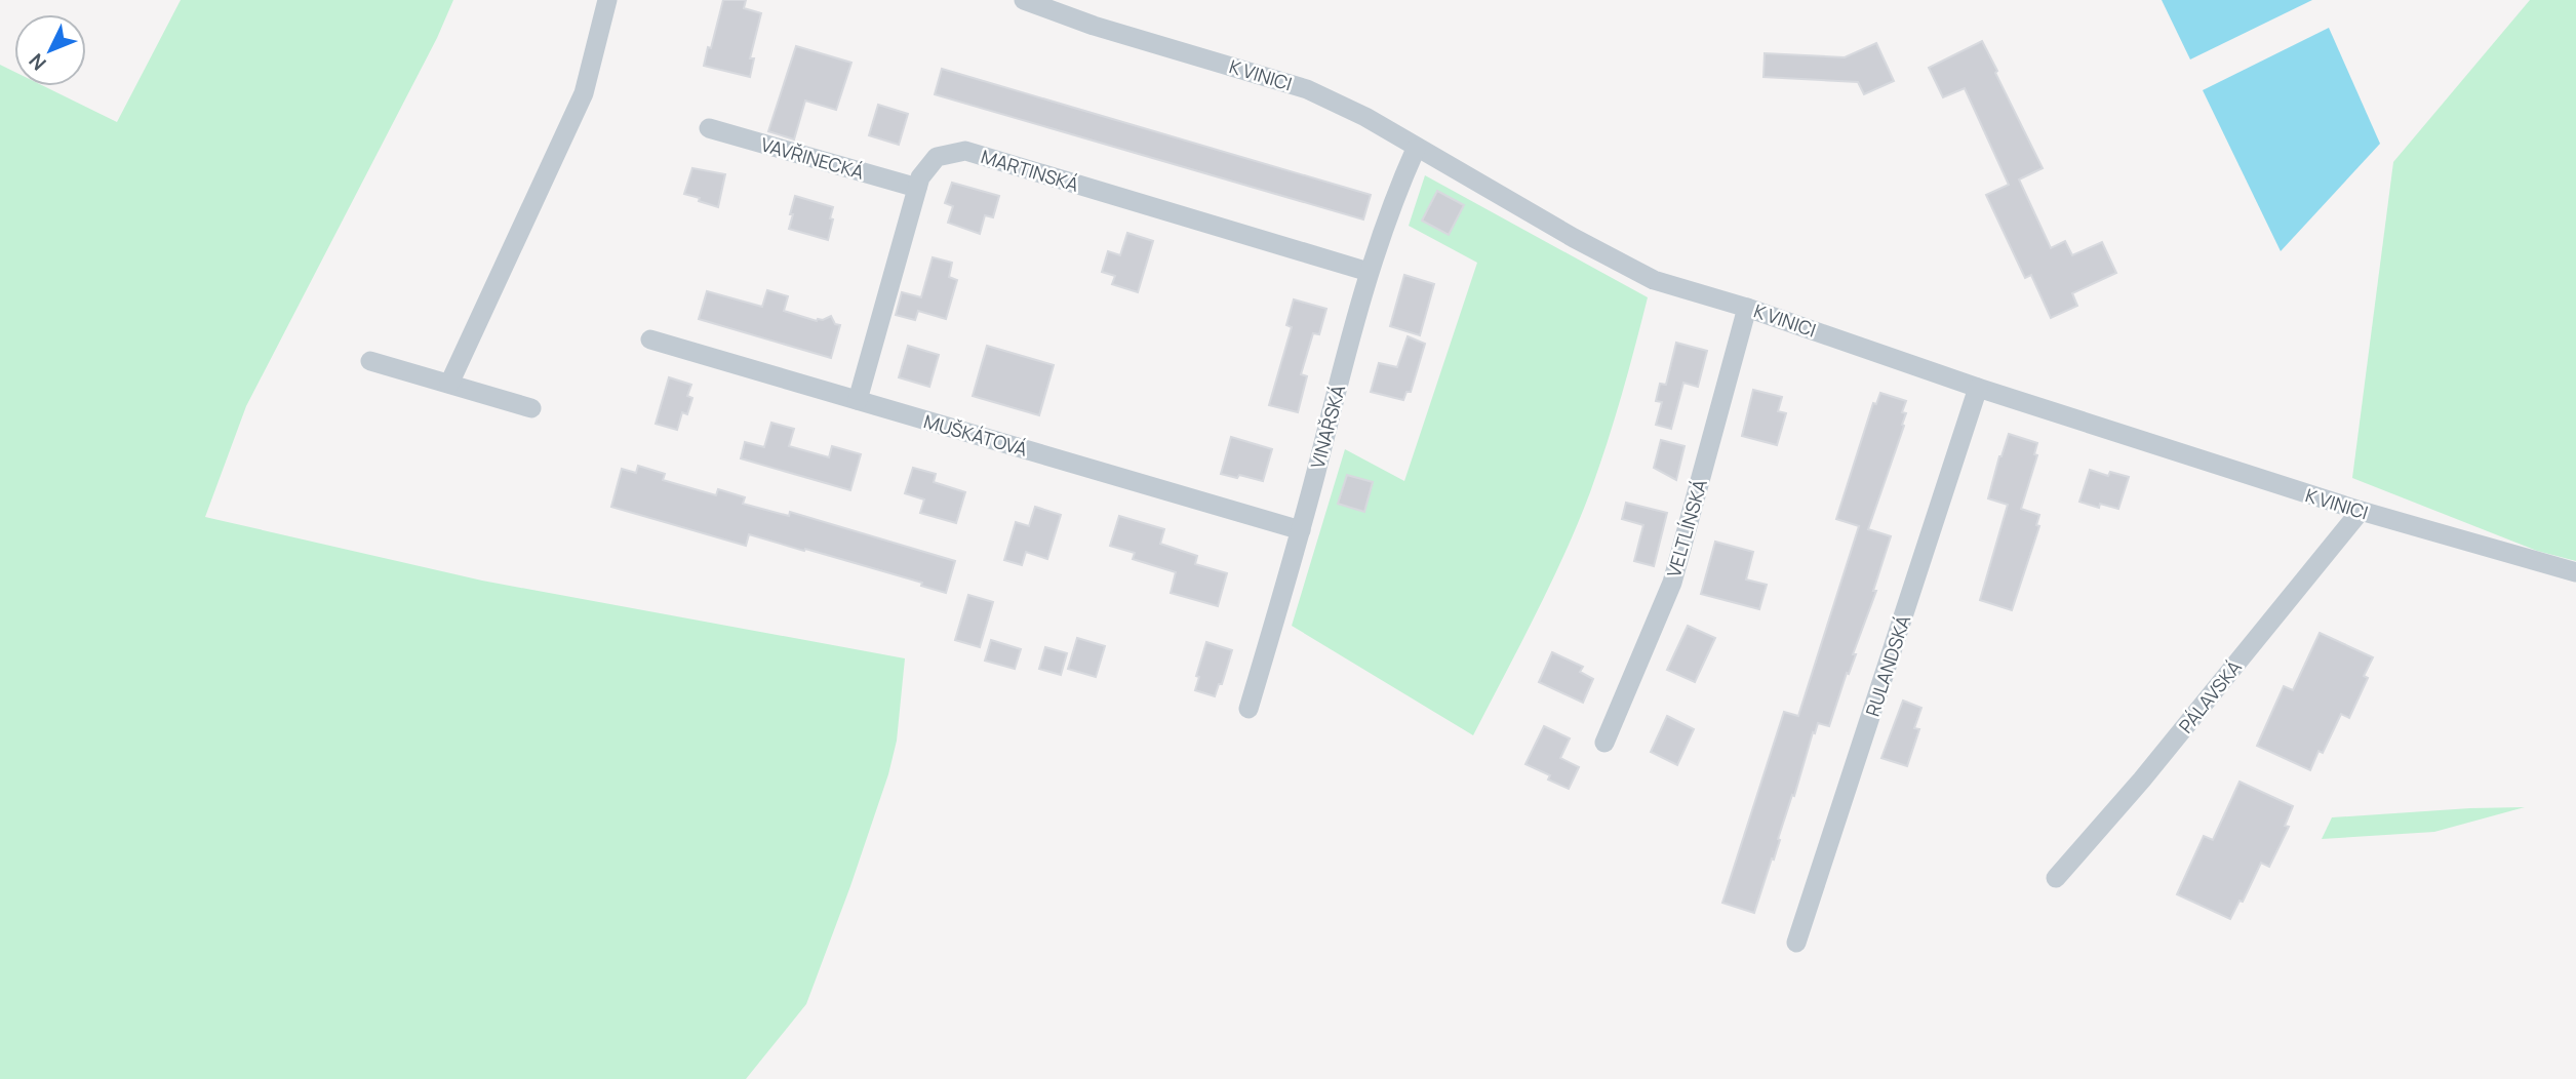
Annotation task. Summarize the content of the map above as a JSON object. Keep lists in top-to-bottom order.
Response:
{
  "streets": {
    "street": [
      "K VINICI",
      "VAVŘINECKÁ",
      "MARTINSKÁ",
      "VINAŘSKÁ",
      "MUŠKÁTOVÁ",
      "VELTLÍNSKÁ",
      "RULANDSKÁ",
      "PÁLAVSKÁ"
    ]
  },
  "crossings": [
    ["K VINICI", "VINAŘSKÁ"],
    ["K VINICI", "VELTLÍNSKÁ"],
    ["K VINICI", "RULANDSKÁ"],
    ["K VINICI", "PÁLAVSKÁ"],
    ["VAVŘINECKÁ", "MARTINSKÁ"],
    ["MARTINSKÁ", "VINAŘSKÁ"],
    ["MARTINSKÁ", "MUŠKÁTOVÁ"],
    ["VINAŘSKÁ", "MUŠKÁTOVÁ"]
  ],
  "north": "bottom left"
}
